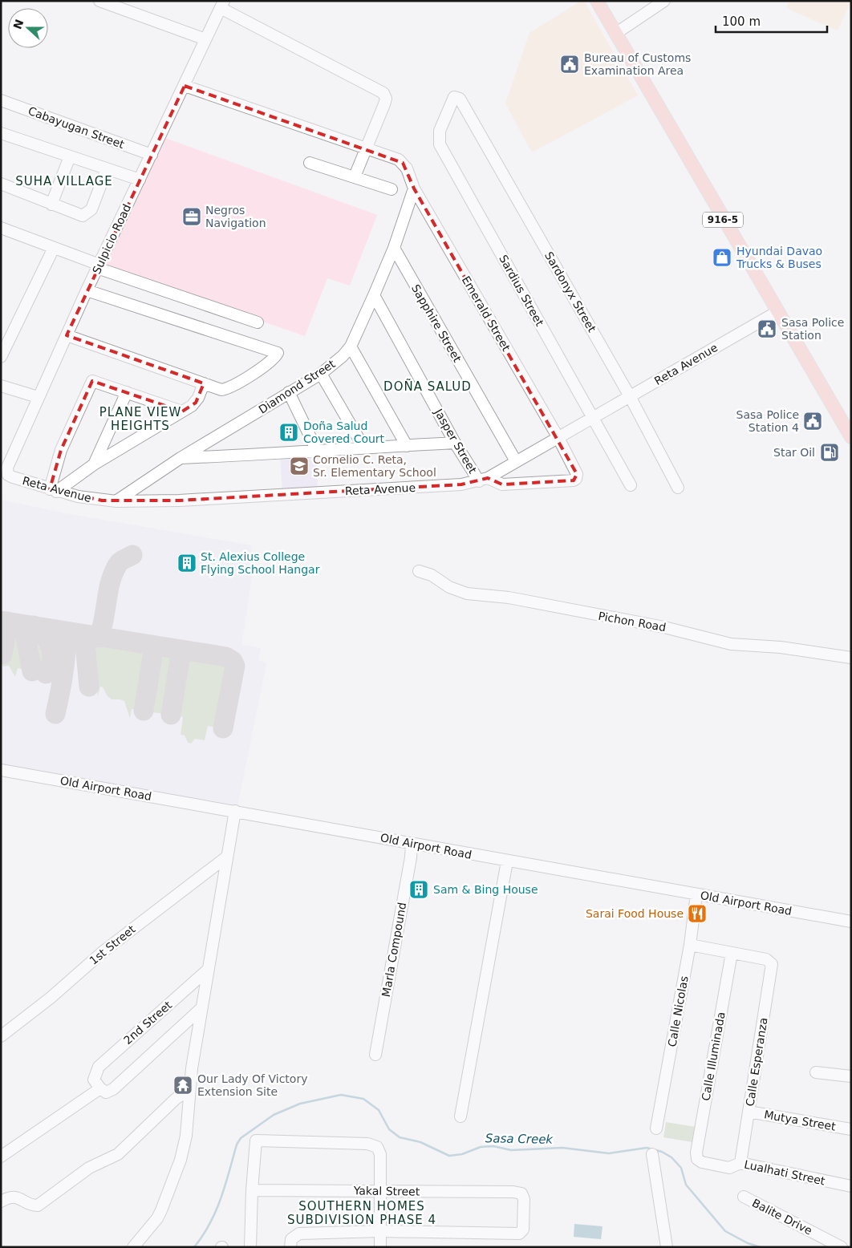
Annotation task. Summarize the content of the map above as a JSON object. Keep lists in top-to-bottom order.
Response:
{
  "streets": {
    "main road": ["916-5"],
    "street": [
      "Cabayugan Street",
      "Sulpicio Road",
      "Sardius Street",
      "Sardonyx Street",
      "Emerald Street",
      "Sapphire Street",
      "Reta Avenue",
      "Diamond Street",
      "Jasper Street",
      "Pichon Road",
      "Old Airport Road",
      "1st Street",
      "Marla Compound",
      "Calle Nicolas",
      "2nd Street",
      "Calle Illuminada",
      "Calle Esperanza",
      "Mutya Street",
      "Lualhati Street",
      "Yakal Street",
      "Balite Drive"
    ]
  },
  "crossings": [
    ["Cabayugan Street", "Sulpicio Road"],
    ["916-5", "Reta Avenue"],
    ["Sulpicio Road", "Emerald Street"],
    ["Sulpicio Road", "Reta Avenue"],
    ["Sardius Street", "Sardonyx Street"],
    ["Sardius Street", "Reta Avenue"],
    ["Sardonyx Street", "Reta Avenue"],
    ["Emerald Street", "Reta Avenue"],
    ["Emerald Street", "Diamond Street"],
    ["Emerald Street", "Jasper Street"],
    ["Sapphire Street", "Reta Avenue"],
    ["Sapphire Street", "Diamond Street"],
    ["Reta Avenue", "Diamond Street"],
    ["Reta Avenue", "Jasper Street"],
    ["Diamond Street", "Jasper Street"],
    ["Old Airport Road", "Marla Compound"],
    ["Old Airport Road", "Calle Nicolas"],
    ["Calle Illuminada", "Calle Esperanza"],
    ["Calle Illuminada", "Lualhati Street"],
    ["Calle Esperanza", "Mutya Street"],
    ["Calle Esperanza", "Lualhati Street"]
  ],
  "districts": [
    "SUHA VILLAGE",
    "DOÑA SALUD",
    "PLANE VIEW HEIGHTS",
    "SOUTHERN HOMES SUBDIVISION PHASE 4"
  ],
  "water": ["Sasa Creek"],
  "places": {
    "public building": ["Bureau of Customs Examination Area", "Sasa Police Station", "Sasa Police Station 4"],
    "office": ["Negros Navigation"],
    "shop": ["Hyundai Davao Trucks & Buses"],
    "building": ["Doña Salud Covered Court", "St. Alexius College Flying School Hangar", "Sam & Bing House"],
    "fuel station": ["Star Oil"],
    "school or university": ["Cornelio C. Reta, Sr. Elementary School"],
    "restaurant": ["Sarai Food House"],
    "temple": ["Our Lady Of Victory Extension Site"]
  },
  "scale_bar": "100 m",
  "north": "left"
}
